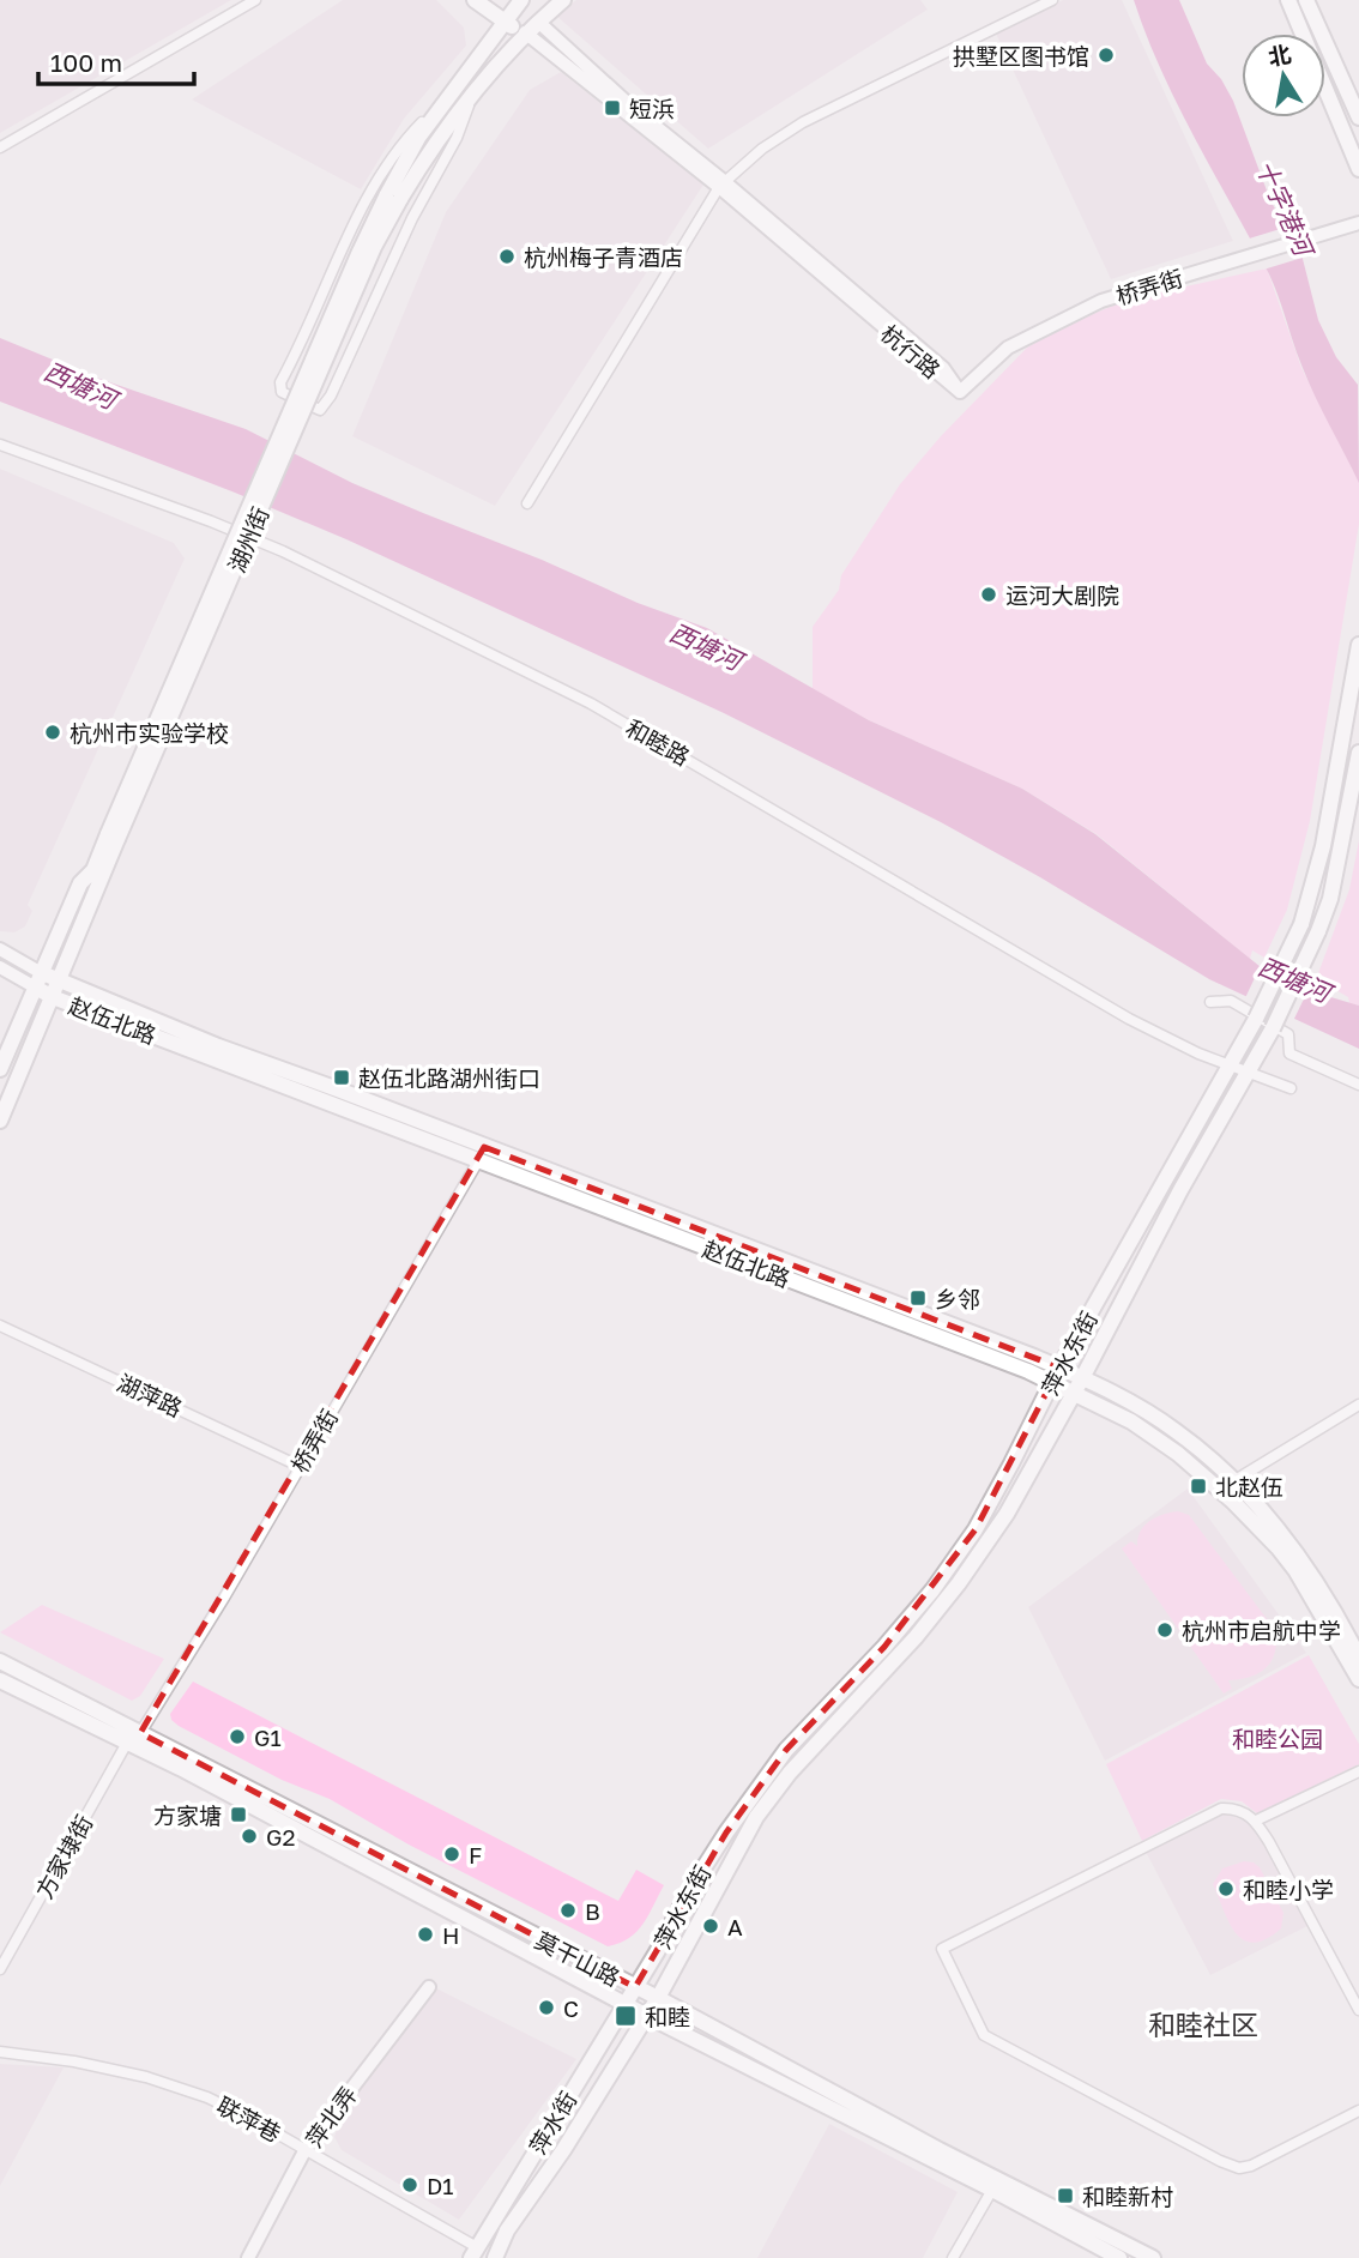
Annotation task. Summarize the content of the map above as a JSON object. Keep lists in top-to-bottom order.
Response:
{
  "streets": {
    "main road": [
      "杭行路",
      "湖州街",
      "赵伍北路",
      "萍水东街",
      "莫干山路",
      "萍水街"
    ],
    "street": [
      "桥弄街",
      "和睦路",
      "湖萍路",
      "方家埭街",
      "萍北弄",
      "联萍巷"
    ]
  },
  "crossings": [
    ["桥弄街", "杭行路"],
    ["桥弄街", "赵伍北路"],
    ["桥弄街", "湖萍路"],
    ["桥弄街", "莫干山路"],
    ["杭行路", "湖州街"],
    ["湖州街", "赵伍北路"],
    ["和睦路", "萍水东街"],
    ["赵伍北路", "萍水东街"],
    ["萍水东街", "莫干山路"],
    ["萍水东街", "萍水街"],
    ["方家埭街", "莫干山路"],
    ["莫干山路", "萍水街"],
    ["萍北弄", "联萍巷"],
    ["联萍巷", "萍水街"]
  ],
  "districts": ["和睦社区"],
  "water": ["十字港河", "西塘河"],
  "parks": ["和睦公园"],
  "places": {
    "other": [
      "拱墅区图书馆",
      "杭州梅子青酒店",
      "运河大剧院",
      "杭州市实验学校",
      "杭州市启航中学",
      "G1",
      "G2",
      "F",
      "和睦小学",
      "B",
      "A",
      "H",
      "C",
      "D1"
    ],
    "transit": [
      "短浜",
      "赵伍北路湖州街口",
      "乡邻",
      "北赵伍",
      "方家塘",
      "和睦",
      "和睦新村"
    ]
  },
  "scale_bar": "100 m",
  "north": "top"
}
